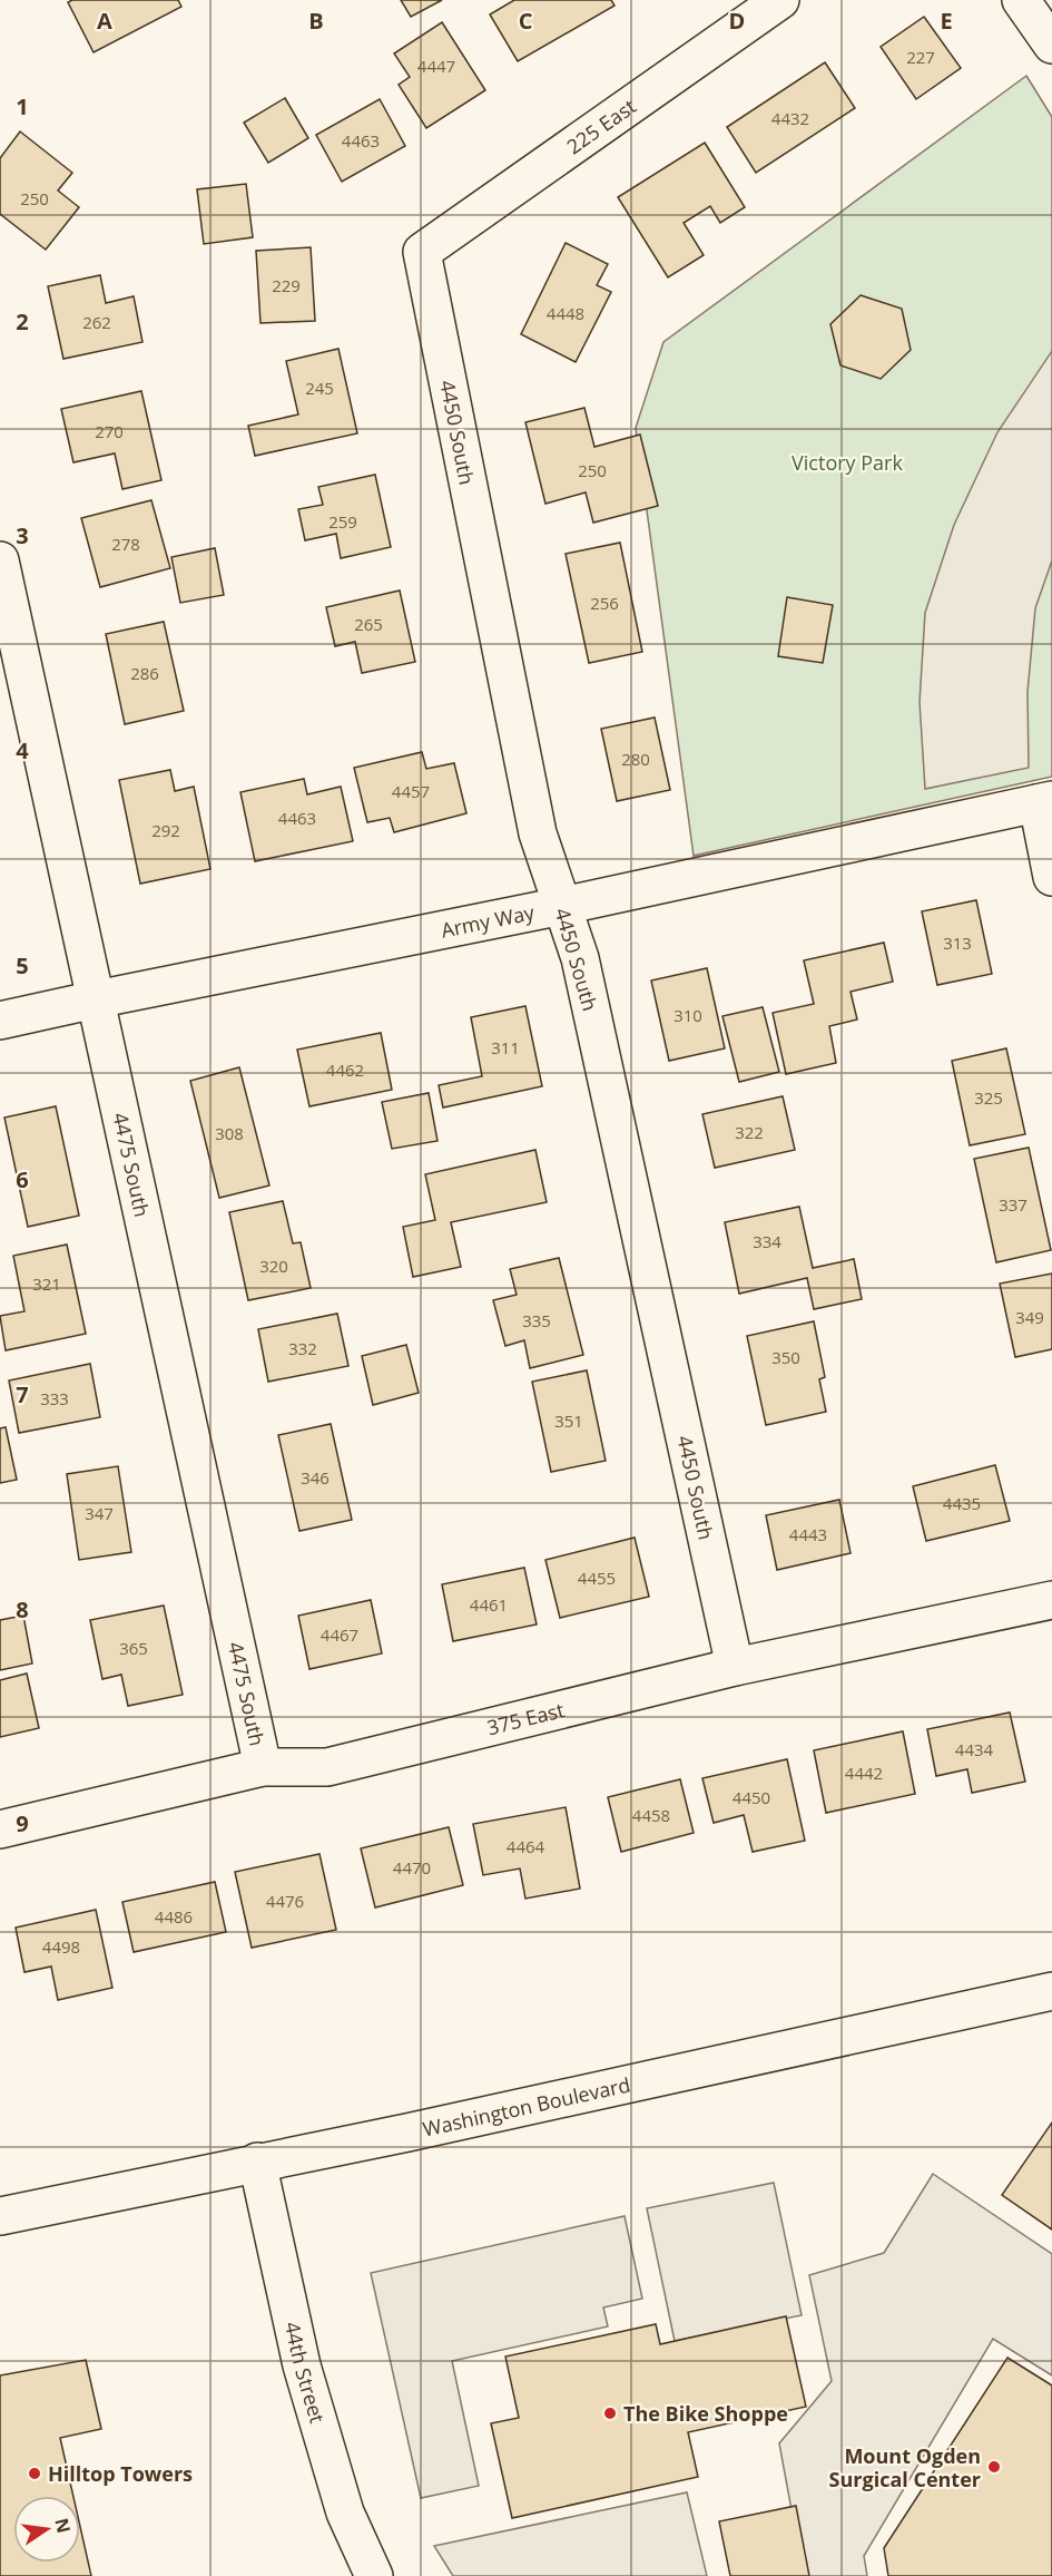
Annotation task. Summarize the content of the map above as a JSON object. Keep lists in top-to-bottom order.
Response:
{
  "streets": {
    "street": [
      "225 East",
      "4450 South",
      "Army Way",
      "4475 South",
      "375 East",
      "Washington Boulevard",
      "44th Street"
    ]
  },
  "crossings": [
    ["225 East", "4450 South"],
    ["4450 South", "Army Way"],
    ["4450 South", "375 East"],
    ["Army Way", "4475 South"],
    ["4475 South", "375 East"],
    ["Washington Boulevard", "44th Street"]
  ],
  "parks": ["Victory Park"],
  "places": ["The Bike Shoppe", "Mount Ogden Surgical Center", "Hilltop Towers"],
  "house_numbers": [
    "227",
    "4447",
    "4432",
    "4463",
    "250",
    "229",
    "4448",
    "262",
    "245",
    "270",
    "250",
    "259",
    "278",
    "256",
    "265",
    "286",
    "280",
    "4457",
    "4463",
    "292",
    "313",
    "310",
    "311",
    "4462",
    "325",
    "322",
    "308",
    "337",
    "334",
    "320",
    "321",
    "349",
    "335",
    "332",
    "350",
    "333",
    "351",
    "346",
    "4435",
    "347",
    "4443",
    "4455",
    "4461",
    "4467",
    "365",
    "4434",
    "4442",
    "4450",
    "4458",
    "4464",
    "4470",
    "4476",
    "4486",
    "4498"
  ],
  "north": "right",
  "grid": {
    "columns": [
      "A",
      "B",
      "C",
      "D",
      "E"
    ],
    "rows": [
      "1",
      "2",
      "3",
      "4",
      "5",
      "6",
      "7",
      "8",
      "9"
    ]
  }
}
